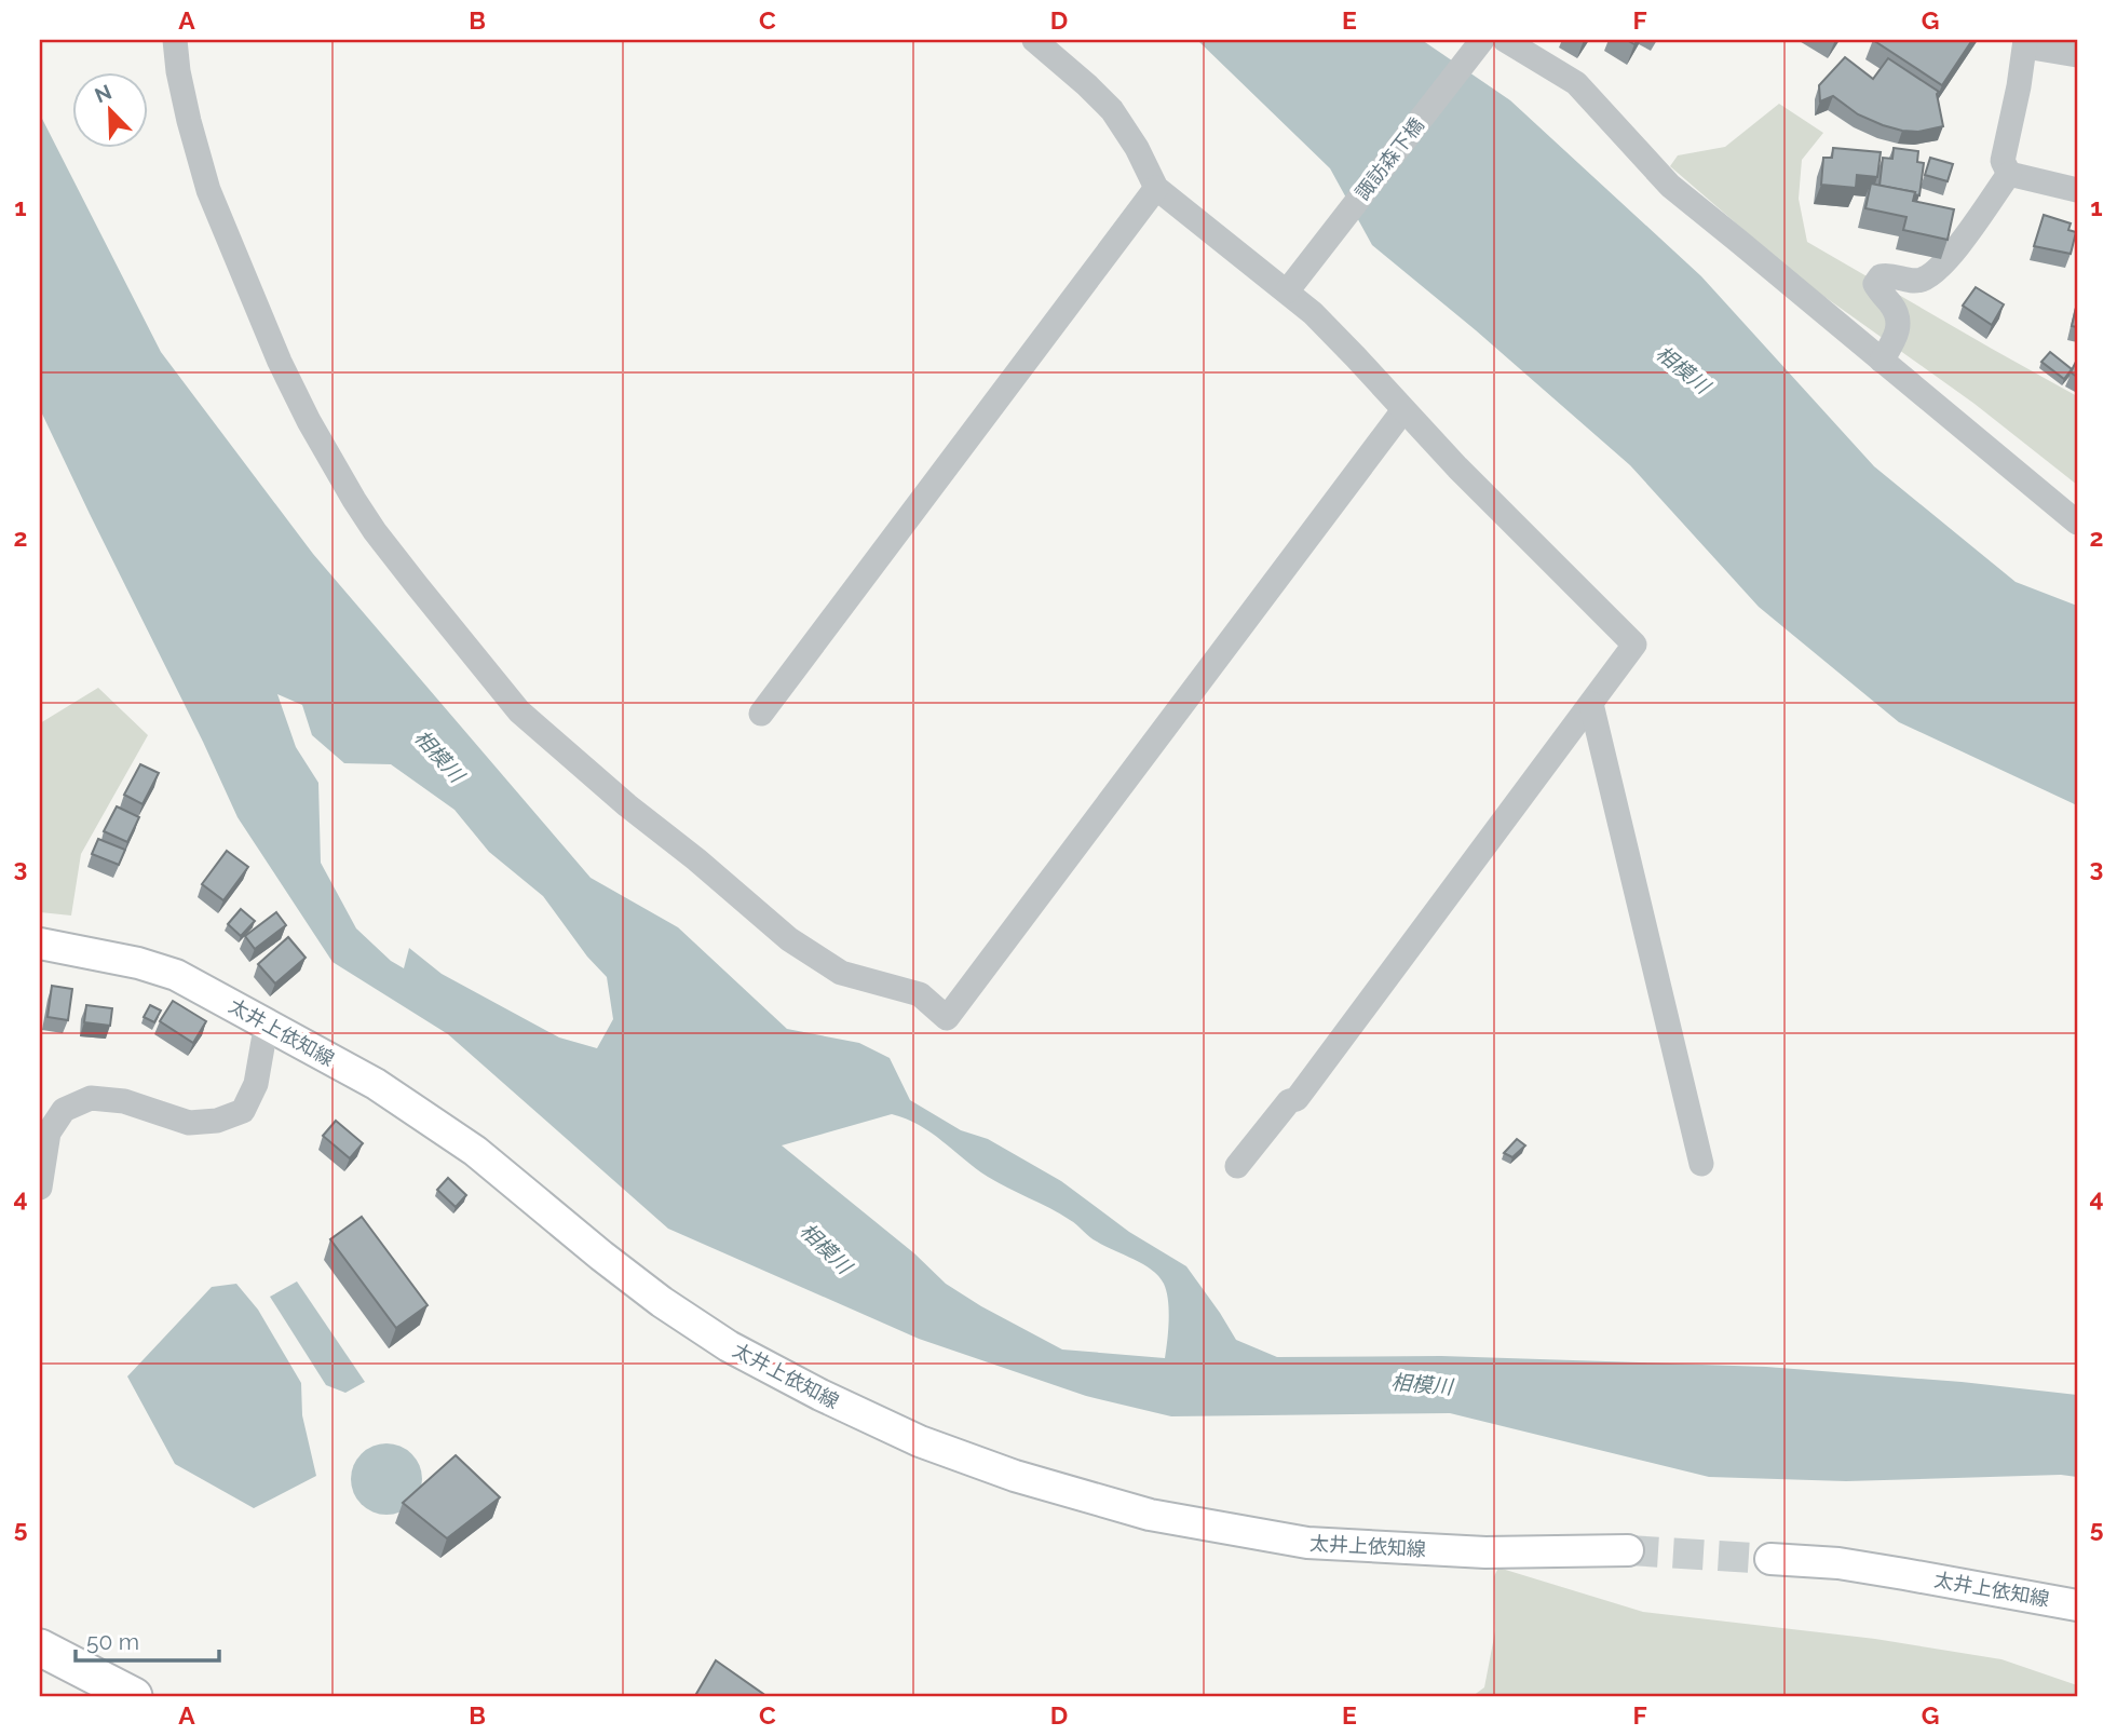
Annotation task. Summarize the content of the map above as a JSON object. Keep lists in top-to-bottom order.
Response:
{
  "streets": {
    "main road": ["太井上依知線"],
    "street": ["諏訪森下橋"]
  },
  "water": ["相模川"],
  "scale_bar": "50 m",
  "north": "top left",
  "grid": {
    "columns": [
      "A",
      "B",
      "C",
      "D",
      "E",
      "F",
      "G"
    ],
    "rows": [
      "1",
      "2",
      "3",
      "4",
      "5"
    ]
  }
}
